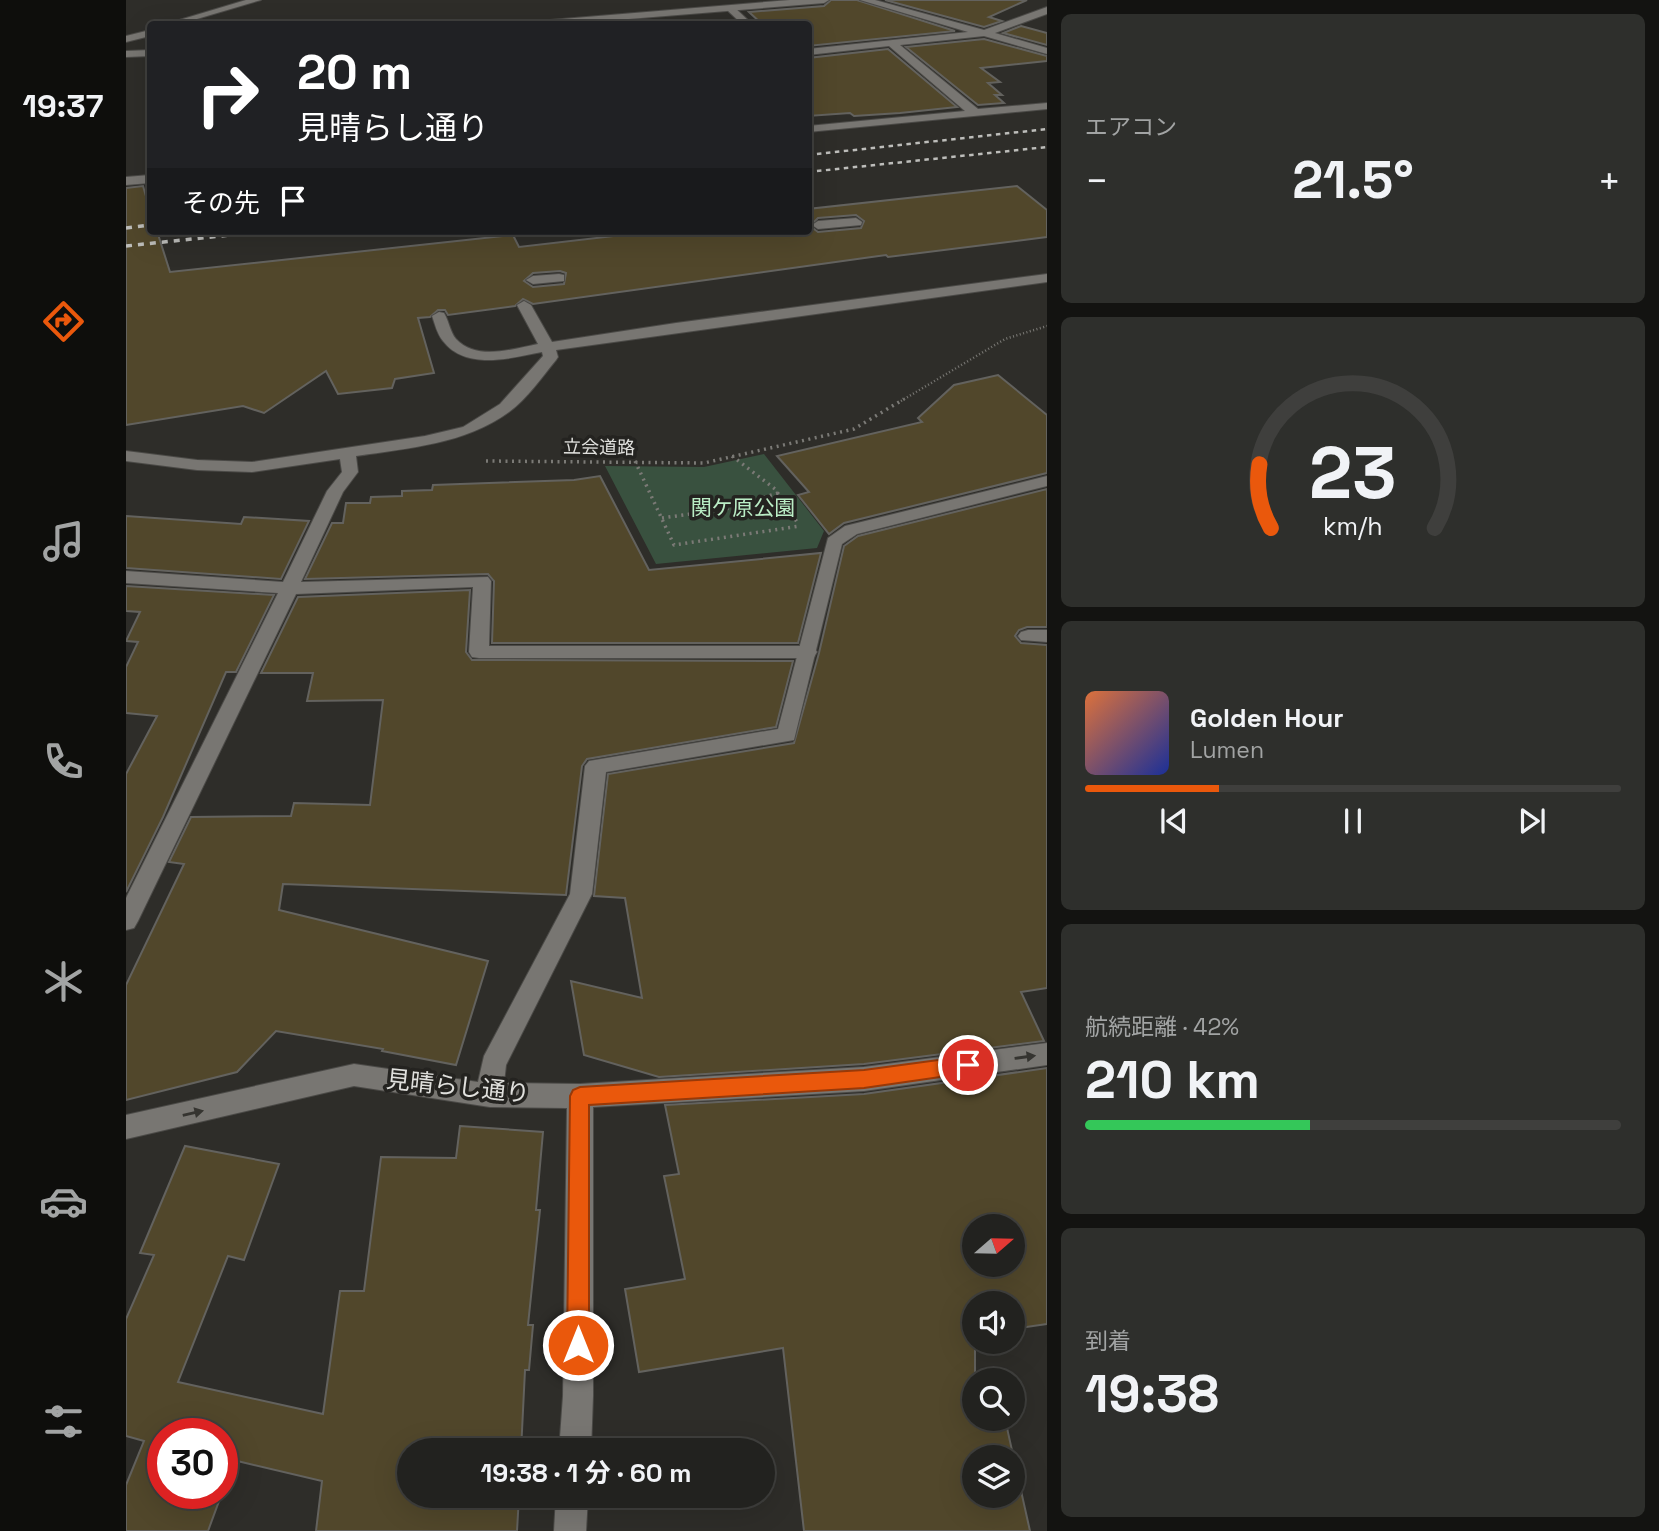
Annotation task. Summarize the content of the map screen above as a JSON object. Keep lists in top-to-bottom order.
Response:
{
  "streets": {
    "street": ["見晴らし通り"],
    "path": ["立会道路"]
  },
  "one_way": ["見晴らし通り"],
  "parks": ["関ケ原公園"],
  "north": "right",
  "page": {
    "tabs": "19:37",
    "tile": [
      "エアコン",
      ["航続距離 · 42%", "210 km"],
      ["到着", "19:38"]
    ],
    "turn": ["20 m", "見晴らし通り"],
    "heat": ["−", "21.5°", "+"],
    "then": "その先",
    "song": ["Golden Hour", "Lumen"],
    "limit": "30",
    "trip": "19:38 · 1 分 · 60 m",
    "gauge": ["23", "km/h"]
  }
}
